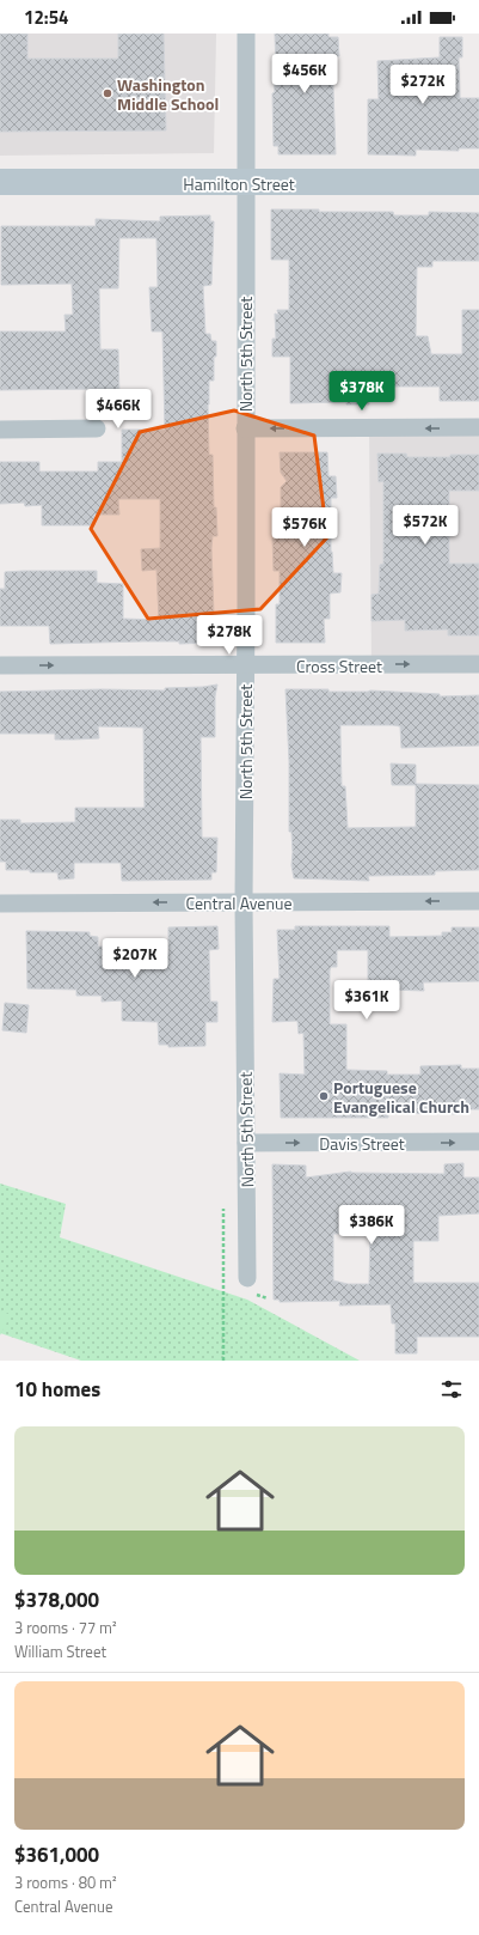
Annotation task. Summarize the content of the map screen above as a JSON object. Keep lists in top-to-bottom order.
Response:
{
  "streets": {
    "street": [
      "Hamilton Street",
      "North 5th Street",
      "Cross Street",
      "Central Avenue",
      "Davis Street"
    ]
  },
  "crossings": [
    ["Hamilton Street", "North 5th Street"],
    ["North 5th Street", "Cross Street"],
    ["North 5th Street", "Central Avenue"],
    ["North 5th Street", "Davis Street"]
  ],
  "one_way": ["Cross Street", "Central Avenue", "Davis Street"],
  "places": ["Washington Middle School", "Portuguese Evangelical Church"],
  "page": {
    "status": "12:54",
    "price": [
      "$456K",
      "$272K",
      "$378K",
      "$466K",
      "$572K",
      "$576K",
      "$278K",
      "$207K",
      "$361K",
      "$386K"
    ],
    "heading": "10 homes",
    "list": [
      {
        "name": "$378,000",
        "note": "3 rooms · 77 m² · William Street"
      },
      {
        "name": "$361,000",
        "note": "3 rooms · 80 m² · Central Avenue"
      }
    ]
  }
}
